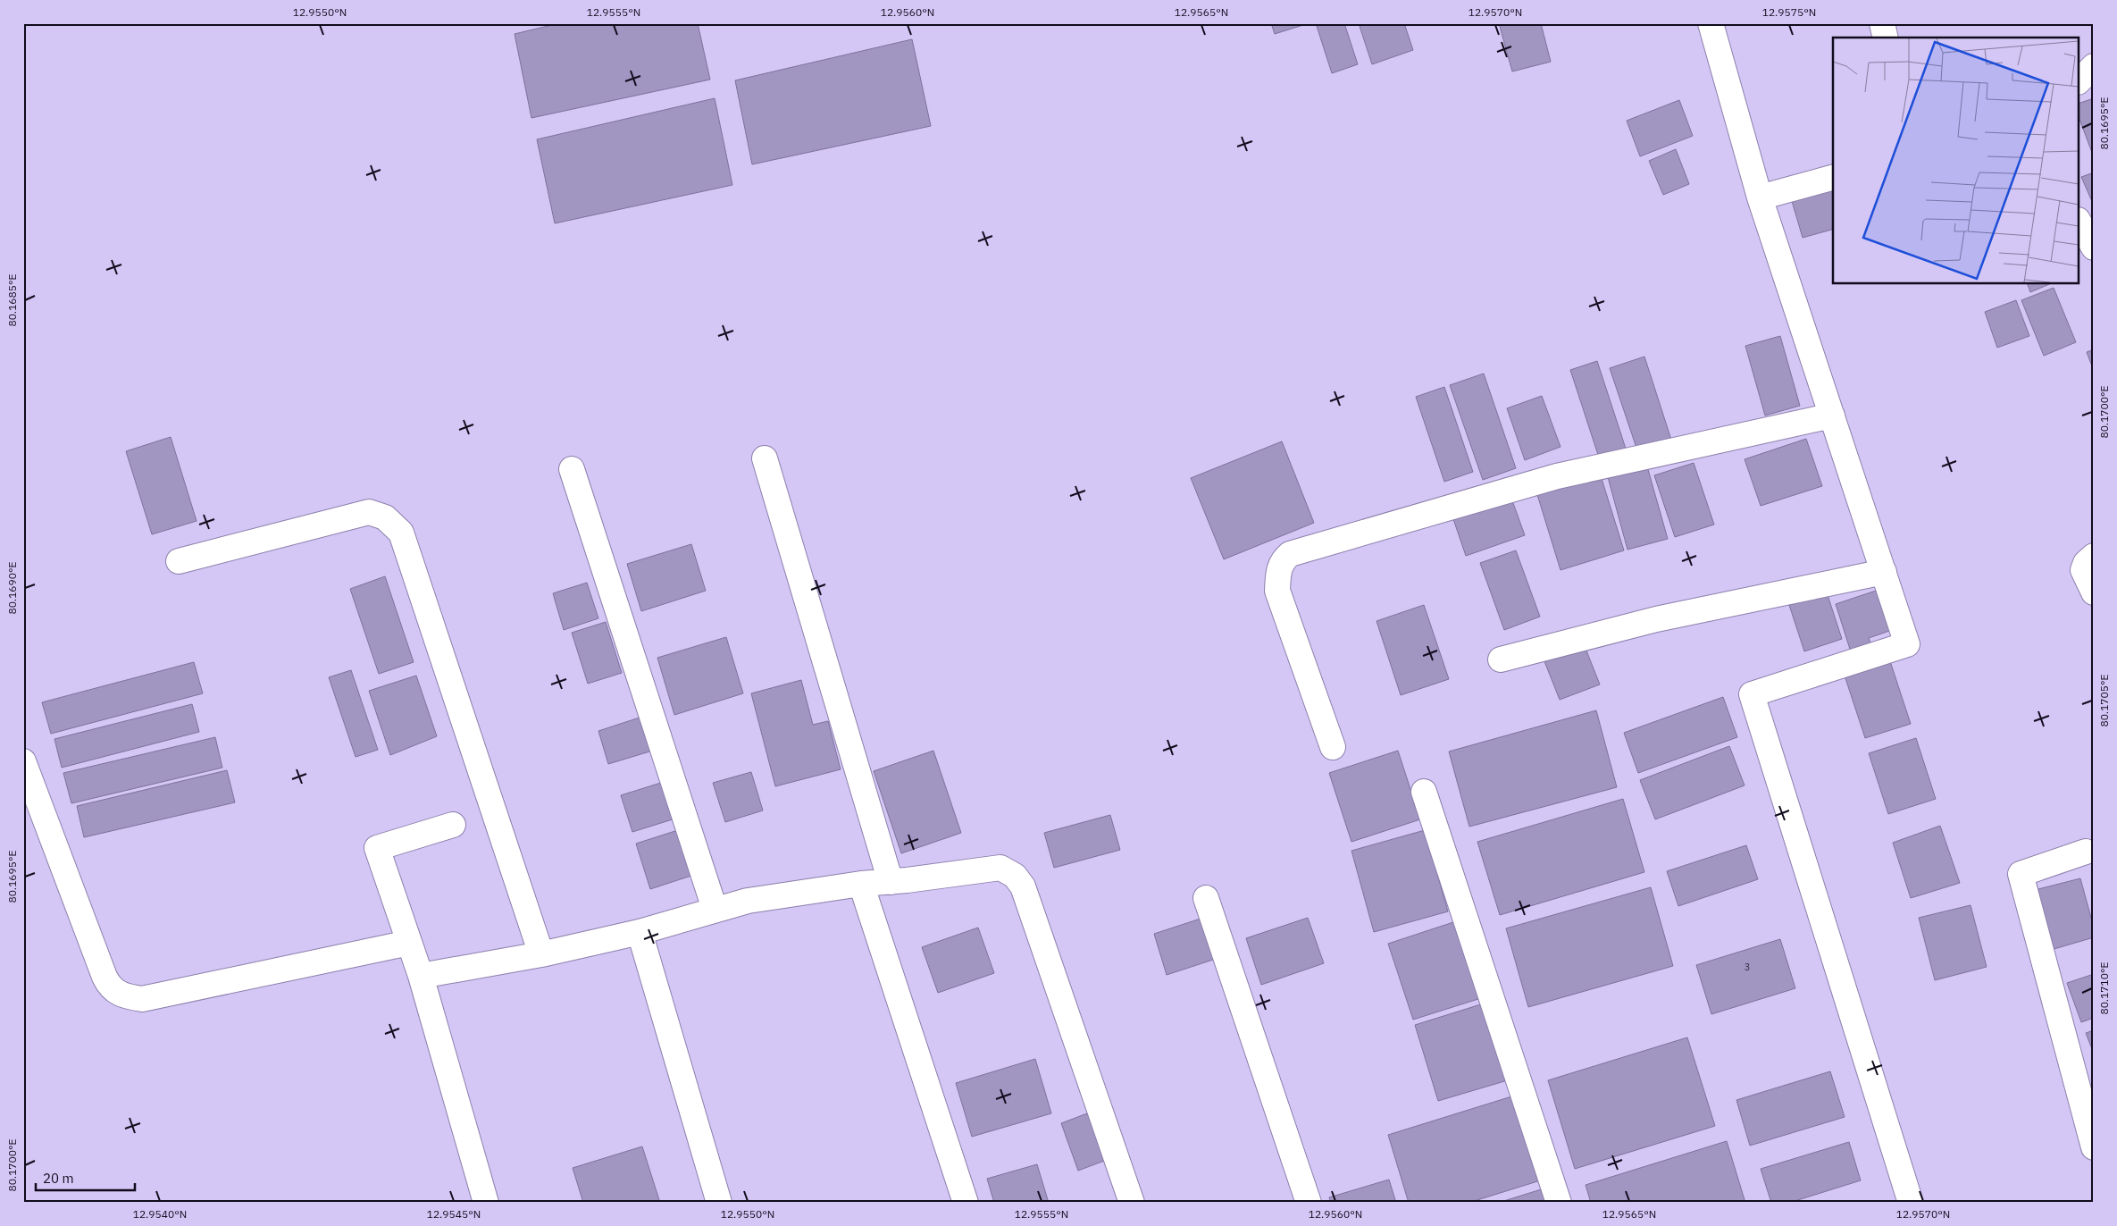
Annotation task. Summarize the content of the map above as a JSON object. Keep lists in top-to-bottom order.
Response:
{
  "house_numbers": ["3"],
  "scale_bar": "20 m",
  "coordinates": [
    "12.9550°N",
    "12.9555°N",
    "12.9560°N",
    "12.9565°N",
    "12.9570°N",
    "12.9575°N",
    "80.1695°E",
    "80.1685°E",
    "80.1700°E",
    "80.1690°E",
    "80.1705°E",
    "80.1710°E",
    "12.9540°N",
    "12.9545°N"
  ]
}
